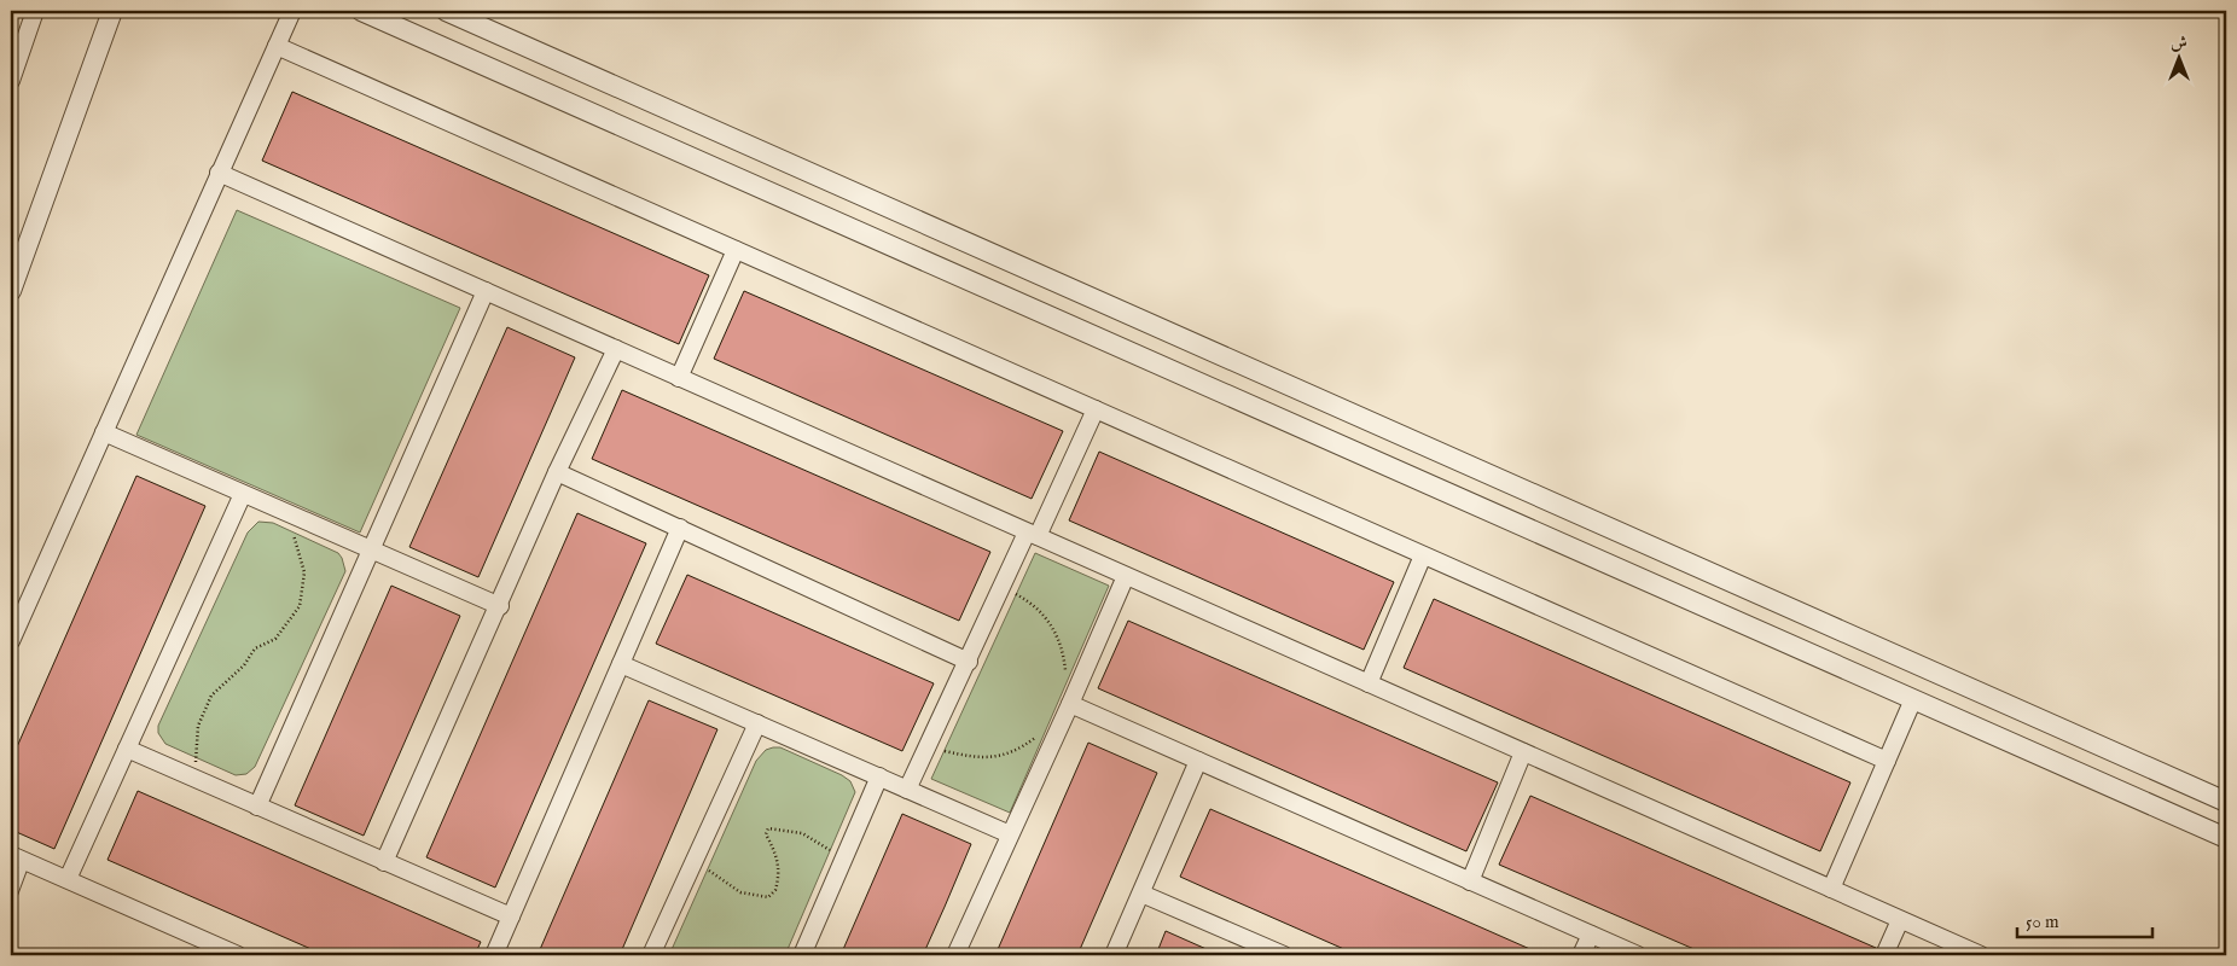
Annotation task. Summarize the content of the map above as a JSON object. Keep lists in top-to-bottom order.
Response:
{
  "scale_bar": "50 m",
  "north": "top"
}
